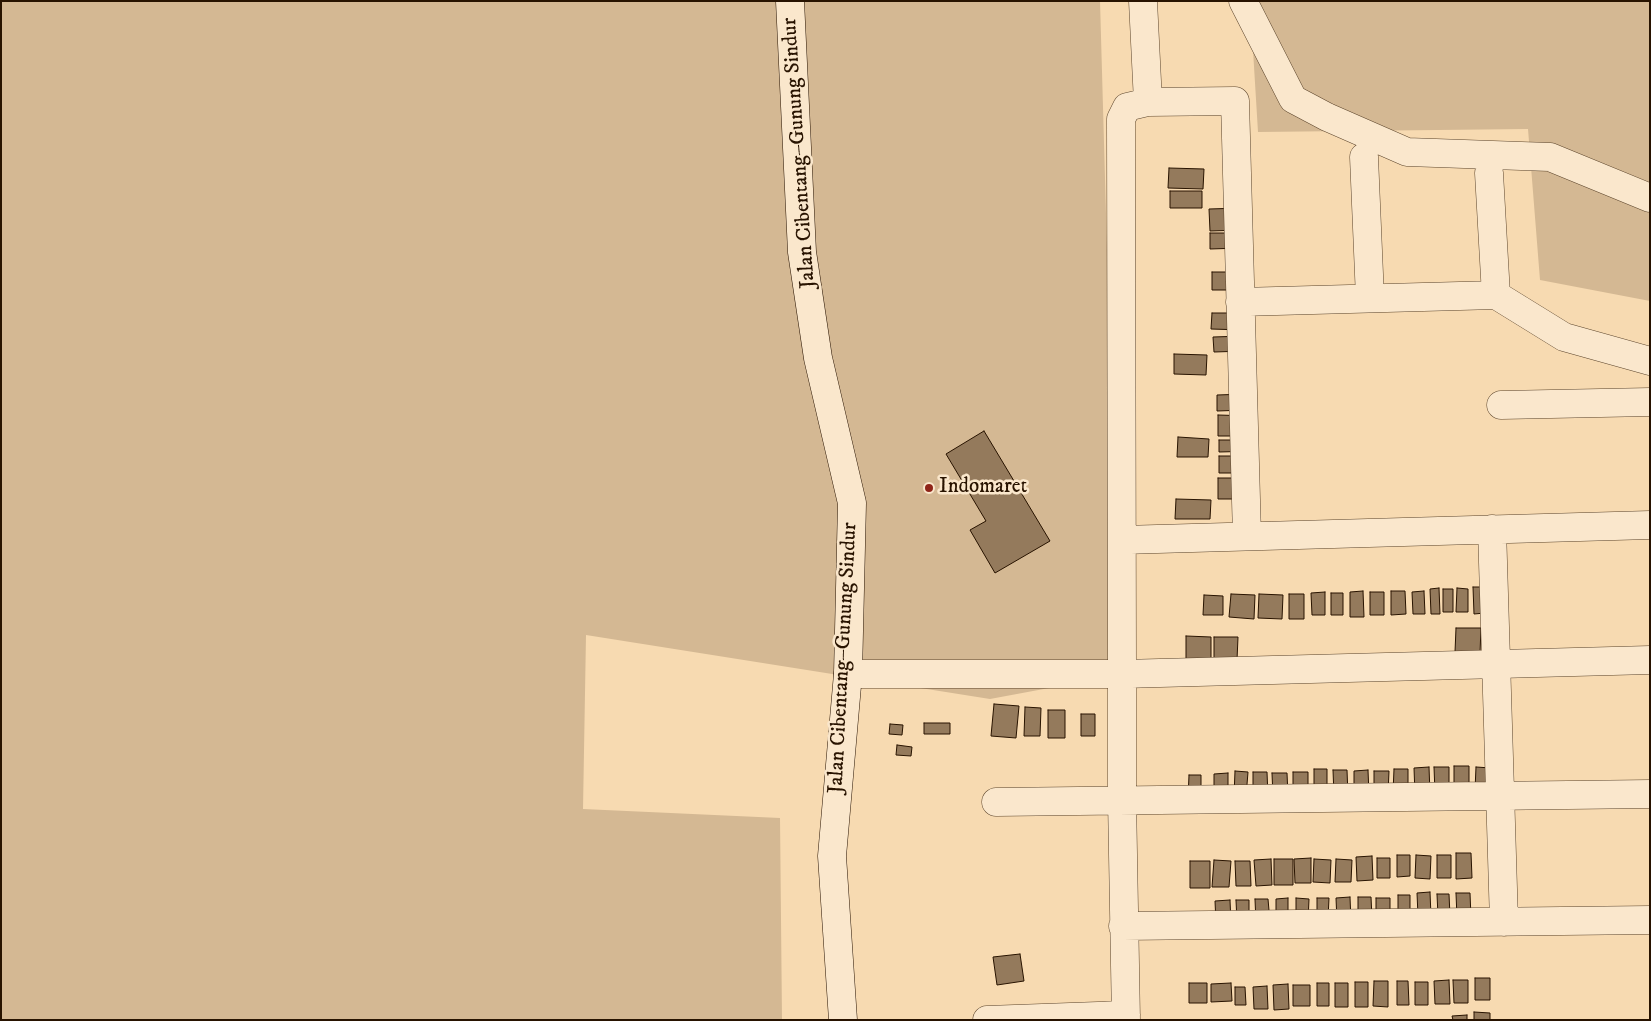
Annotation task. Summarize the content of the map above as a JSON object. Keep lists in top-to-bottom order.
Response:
{
  "streets": {
    "street": ["Jalan Cibentang–Gunung Sindur"]
  },
  "places": ["Indomaret"]
}
